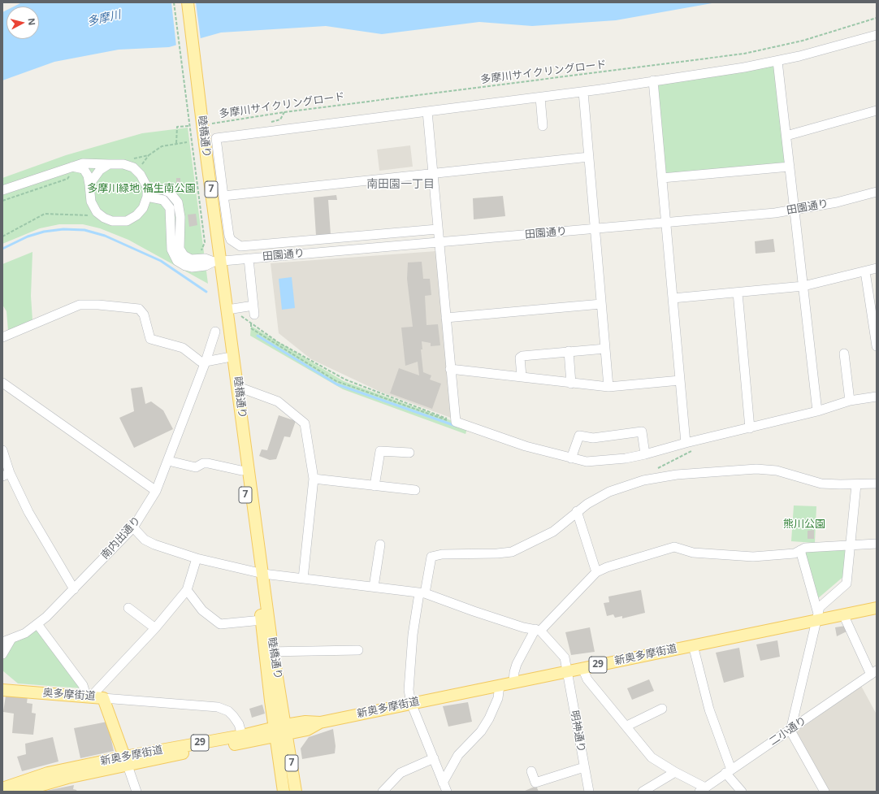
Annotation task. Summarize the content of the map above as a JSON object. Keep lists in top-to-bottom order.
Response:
{
  "streets": {
    "main road": [
      "睦橋通り",
      "7",
      "新奥多摩街道",
      "29",
      "奥多摩街道"
    ],
    "street": [
      "田園通り",
      "南内出通り",
      "明神通り",
      "二小通り"
    ],
    "path": ["多摩川サイクリングロード"]
  },
  "crossings": [
    ["多摩川サイクリングロード", "睦橋通り"],
    ["睦橋通り", "田園通り"],
    ["睦橋通り", "新奥多摩街道"],
    ["新奥多摩街道", "奥多摩街道"],
    ["新奥多摩街道", "明神通り"]
  ],
  "districts": ["南田園一丁目"],
  "water": ["多摩川"],
  "parks": ["多摩川緑地 福生南公園", "熊川公園"],
  "north": "right"
}
